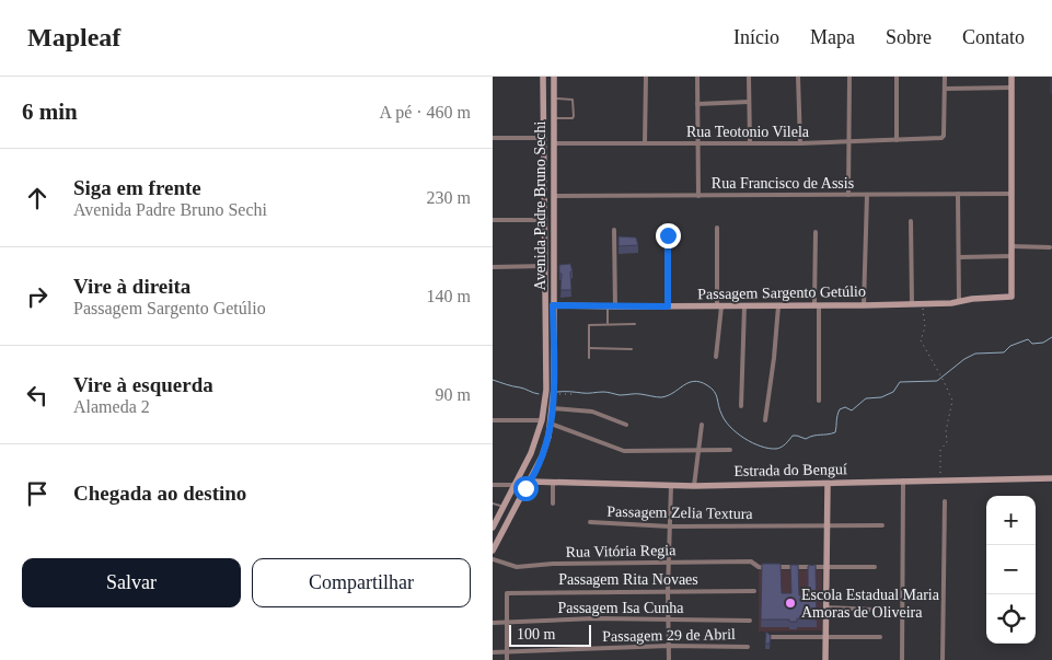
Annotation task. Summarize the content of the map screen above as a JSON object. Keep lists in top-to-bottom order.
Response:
{
  "streets": {
    "street": [
      "Rua Teotonio Vilela",
      "Rua Francisco de Assis",
      "Avenida Padre Bruno Sechi",
      "Passagem Sargento Getúlio",
      "Estrada do Benguí",
      "Passagem Zelia Textura",
      "Rua Vitória Regia",
      "Passagem Rita Novaes",
      "Passagem Isa Cunha",
      "Passagem 29 de Abril"
    ]
  },
  "crossings": [
    ["Rua Teotonio Vilela", "Avenida Padre Bruno Sechi"],
    ["Rua Francisco de Assis", "Avenida Padre Bruno Sechi"],
    ["Avenida Padre Bruno Sechi", "Passagem Sargento Getúlio"],
    ["Avenida Padre Bruno Sechi", "Estrada do Benguí"],
    ["Passagem Rita Novaes", "Passagem Isa Cunha"]
  ],
  "places": ["Escola Estadual Maria Amoras de Oliveira"],
  "scale_bar": "100 m",
  "page": {
    "header": "Mapleaf",
    "nav": [
      "Início",
      "Mapa",
      "Sobre",
      "Contato"
    ],
    "heading": ["6 min", "A pé · 460 m"],
    "list": [
      ["Siga em frente", "Avenida Padre Bruno Sechi", "230 m"],
      ["Vire à direita", "Passagem Sargento Getúlio", "140 m"],
      ["Vire à esquerda", "Alameda 2", "90 m"],
      "Chegada ao destino"
    ],
    "map_buttons": ["+", "−"],
    "buttons": ["Salvar", "Compartilhar"],
    "scale": "100 m"
  }
}
